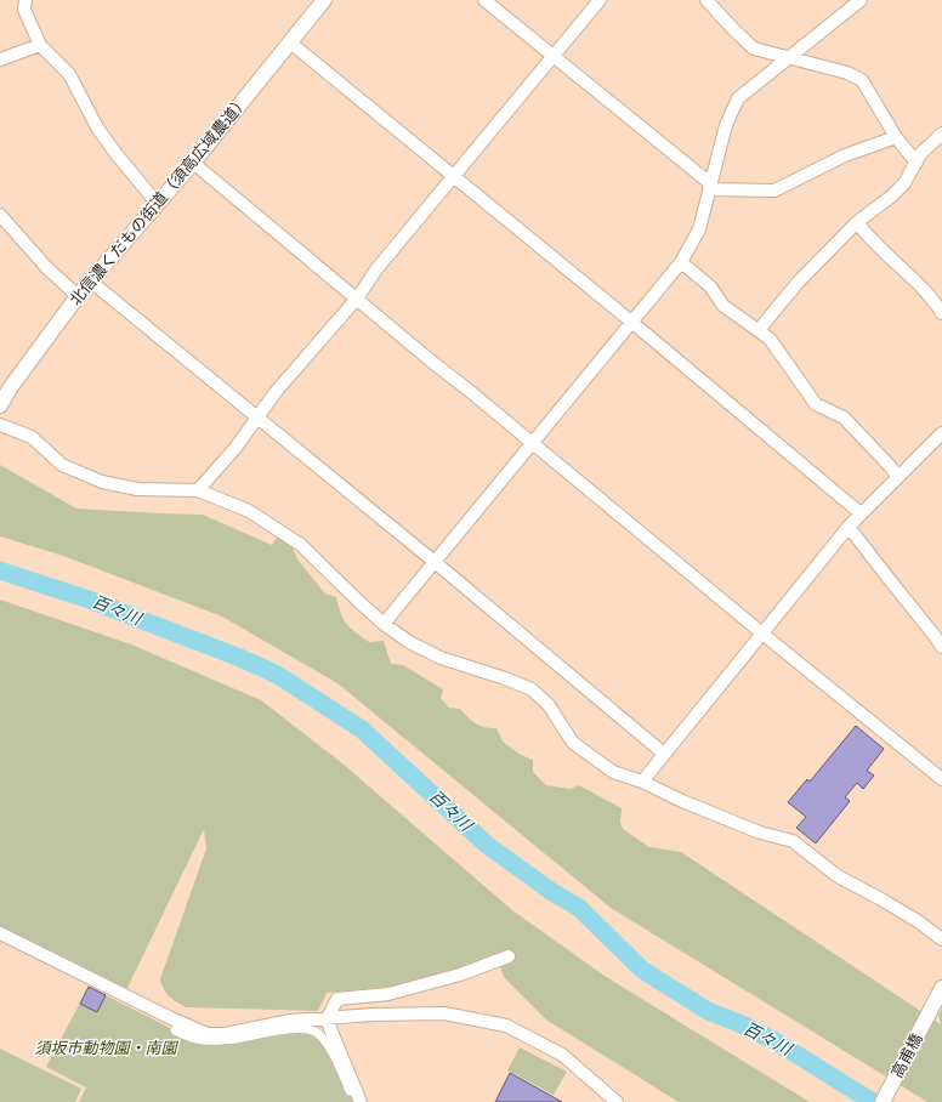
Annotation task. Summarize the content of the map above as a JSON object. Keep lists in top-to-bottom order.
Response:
{
  "streets": {
    "street": ["北信濃くだもの街道（須高広域農道）", "高甫橋"]
  },
  "water": ["百々川"],
  "parks": ["須坂市動物園・南園"]
}
